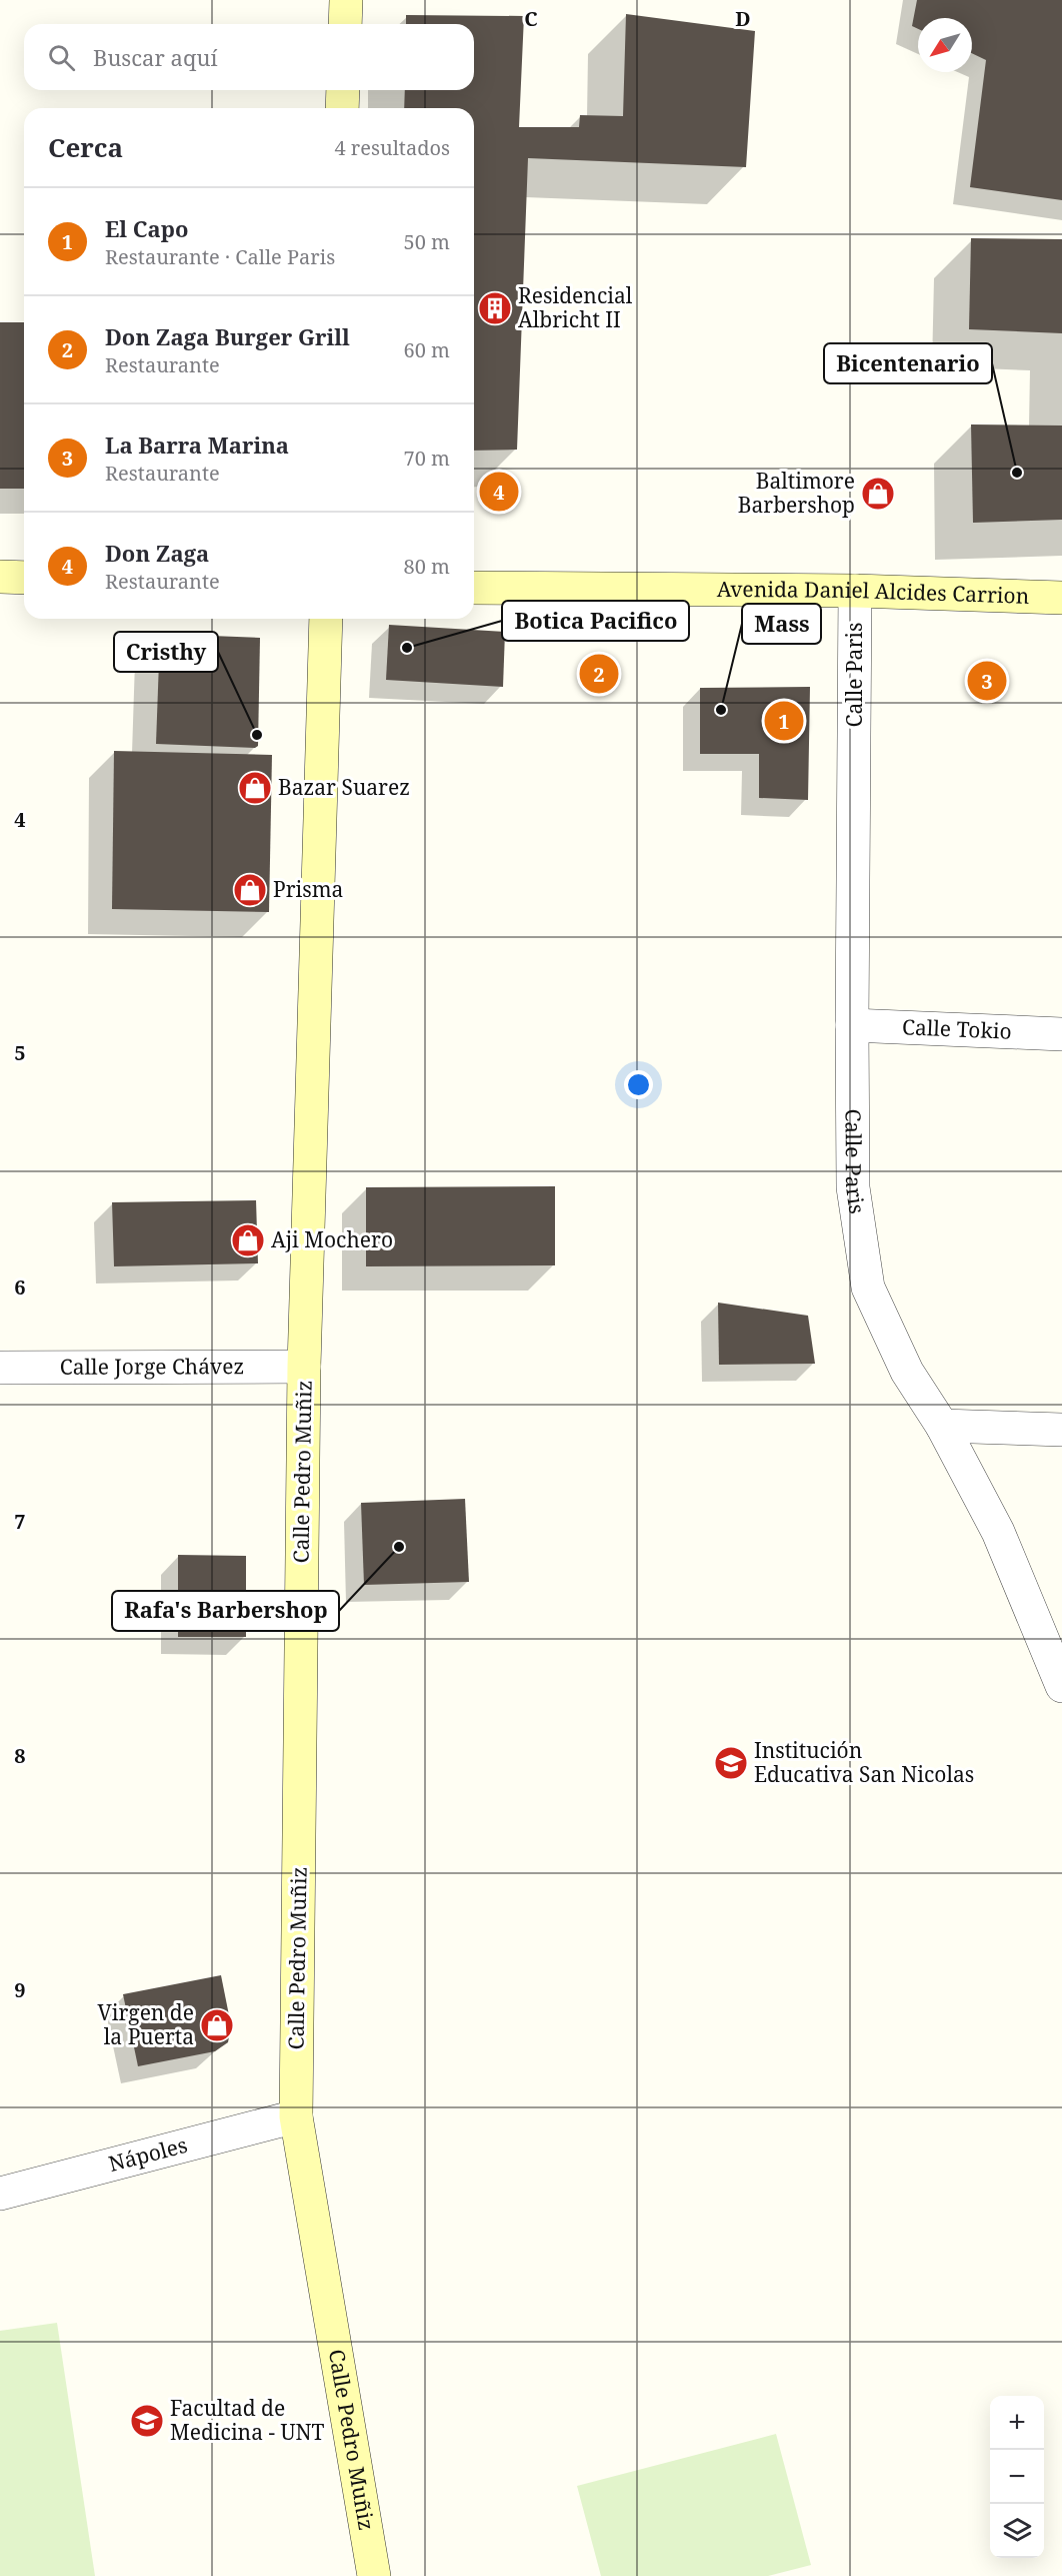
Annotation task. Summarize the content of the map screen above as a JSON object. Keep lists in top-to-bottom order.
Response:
{
  "streets": {
    "street": [
      "Avenida Daniel Alcides Carrion",
      "Calle Paris",
      "Calle Tokio",
      "Calle Jorge Chávez",
      "Calle Pedro Muñiz",
      "Nápoles"
    ]
  },
  "crossings": [
    ["Avenida Daniel Alcides Carrion", "Calle Paris"],
    ["Calle Paris", "Calle Tokio"],
    ["Calle Jorge Chávez", "Calle Pedro Muñiz"],
    ["Calle Pedro Muñiz", "Nápoles"]
  ],
  "places": {
    "building": ["Residencial Albricht II"],
    "other": [
      "Bicentenario",
      "Botica Pacifico",
      "Mass",
      "Cristhy",
      "Rafa's Barbershop"
    ],
    "shop": [
      "Baltimore Barbershop",
      "Bazar Suarez",
      "Prisma",
      "Aji Mochero",
      "Virgen de la Puerta"
    ],
    "school or university": ["Institución Educativa San Nicolas", "Facultad de Medicina - UNT"]
  },
  "north": "bottom left",
  "page": {
    "search": "Buscar aquí",
    "heading": ["Cerca", "4 resultados"],
    "list": [
      {
        "mark": "1",
        "name": "El Capo",
        "note": "Restaurante · Calle Paris",
        "value": "50 m"
      },
      {
        "mark": "2",
        "name": "Don Zaga Burger Grill",
        "note": "Restaurante",
        "value": "60 m"
      },
      {
        "mark": "3",
        "name": "La Barra Marina",
        "note": "Restaurante",
        "value": "70 m"
      },
      {
        "mark": "4",
        "name": "Don Zaga",
        "note": "Restaurante",
        "value": "80 m"
      }
    ],
    "pins": [
      "4",
      "2",
      "3",
      "1"
    ],
    "map_buttons": ["+", "−"]
  },
  "grid": {
    "columns": ["C", "D"],
    "rows": [
      "4",
      "5",
      "6",
      "7",
      "8",
      "9"
    ]
  }
}
